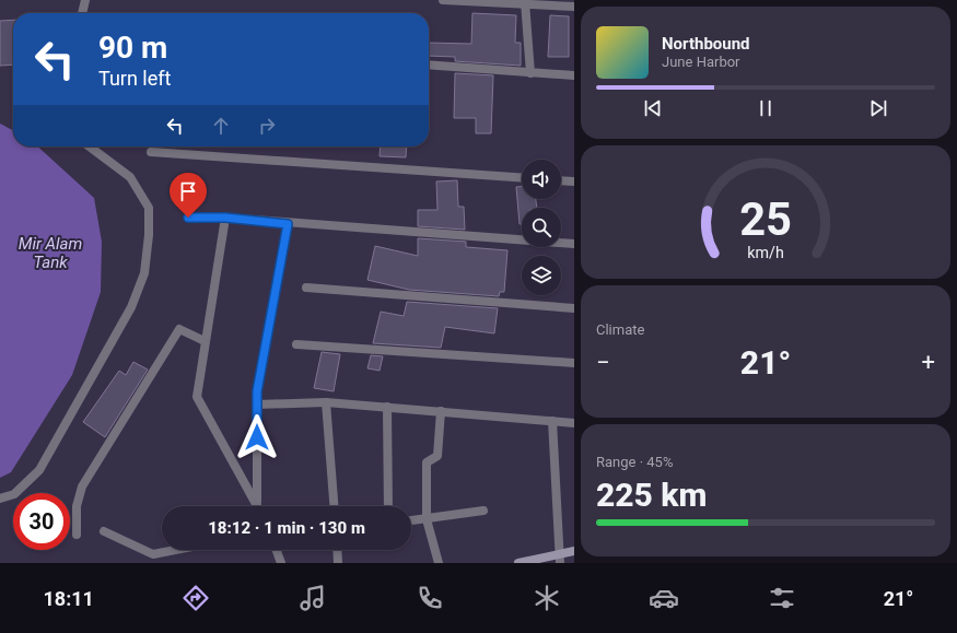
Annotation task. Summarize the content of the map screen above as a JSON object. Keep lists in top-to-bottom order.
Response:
{
  "water": ["Mir Alam Tank"],
  "page": {
    "turn": ["90 m", "Turn left"],
    "song": ["Northbound", "June Harbor"],
    "tile": [
      "Climate",
      ["Range · 45%", "225 km"]
    ],
    "heat": ["−", "21°", "+"],
    "limit": "30",
    "trip": "18:12 · 1 min · 130 m",
    "tabs": ["18:11", "21°"],
    "gauge": ["25", "km/h"]
  }
}
